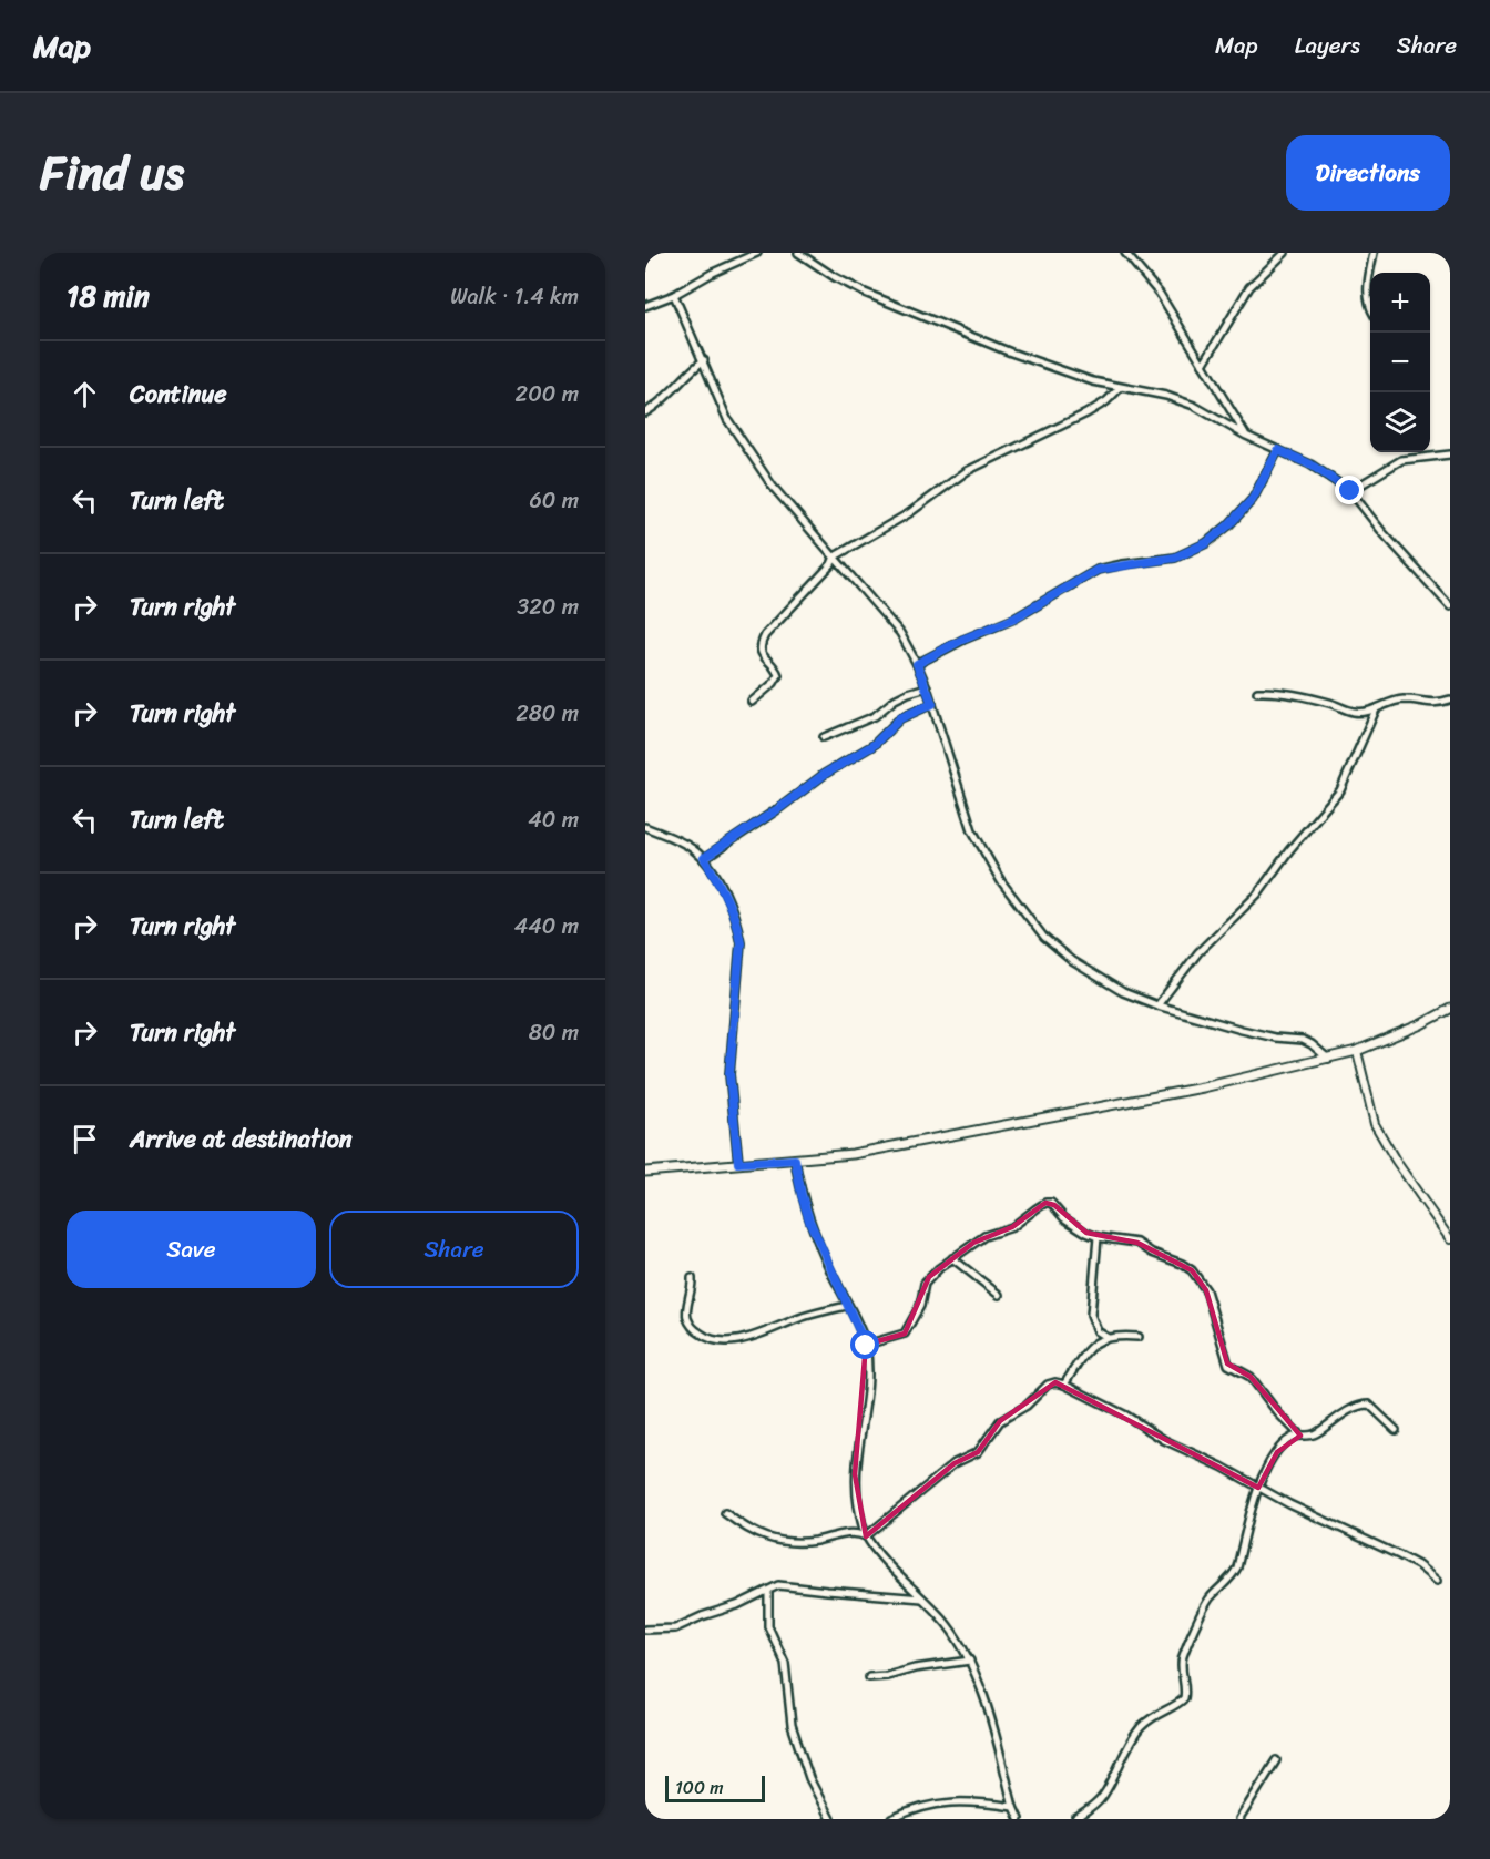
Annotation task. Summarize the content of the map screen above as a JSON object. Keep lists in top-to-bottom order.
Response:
{
  "scale_bar": "100 m",
  "page": {
    "header": "Map",
    "nav": ["Map", "Layers", "Share"],
    "title": "Find us",
    "buttons": [
      "Directions",
      ["Save", "Share"]
    ],
    "heading": ["18 min", "Walk · 1.4 km"],
    "map_buttons": ["+", "−"],
    "list": [
      ["Continue", "200 m"],
      ["Turn left", "60 m"],
      ["Turn right", "320 m"],
      ["Turn right", "280 m"],
      ["Turn left", "40 m"],
      ["Turn right", "440 m"],
      ["Turn right", "80 m"],
      "Arrive at destination"
    ],
    "scale": "100 m"
  }
}
